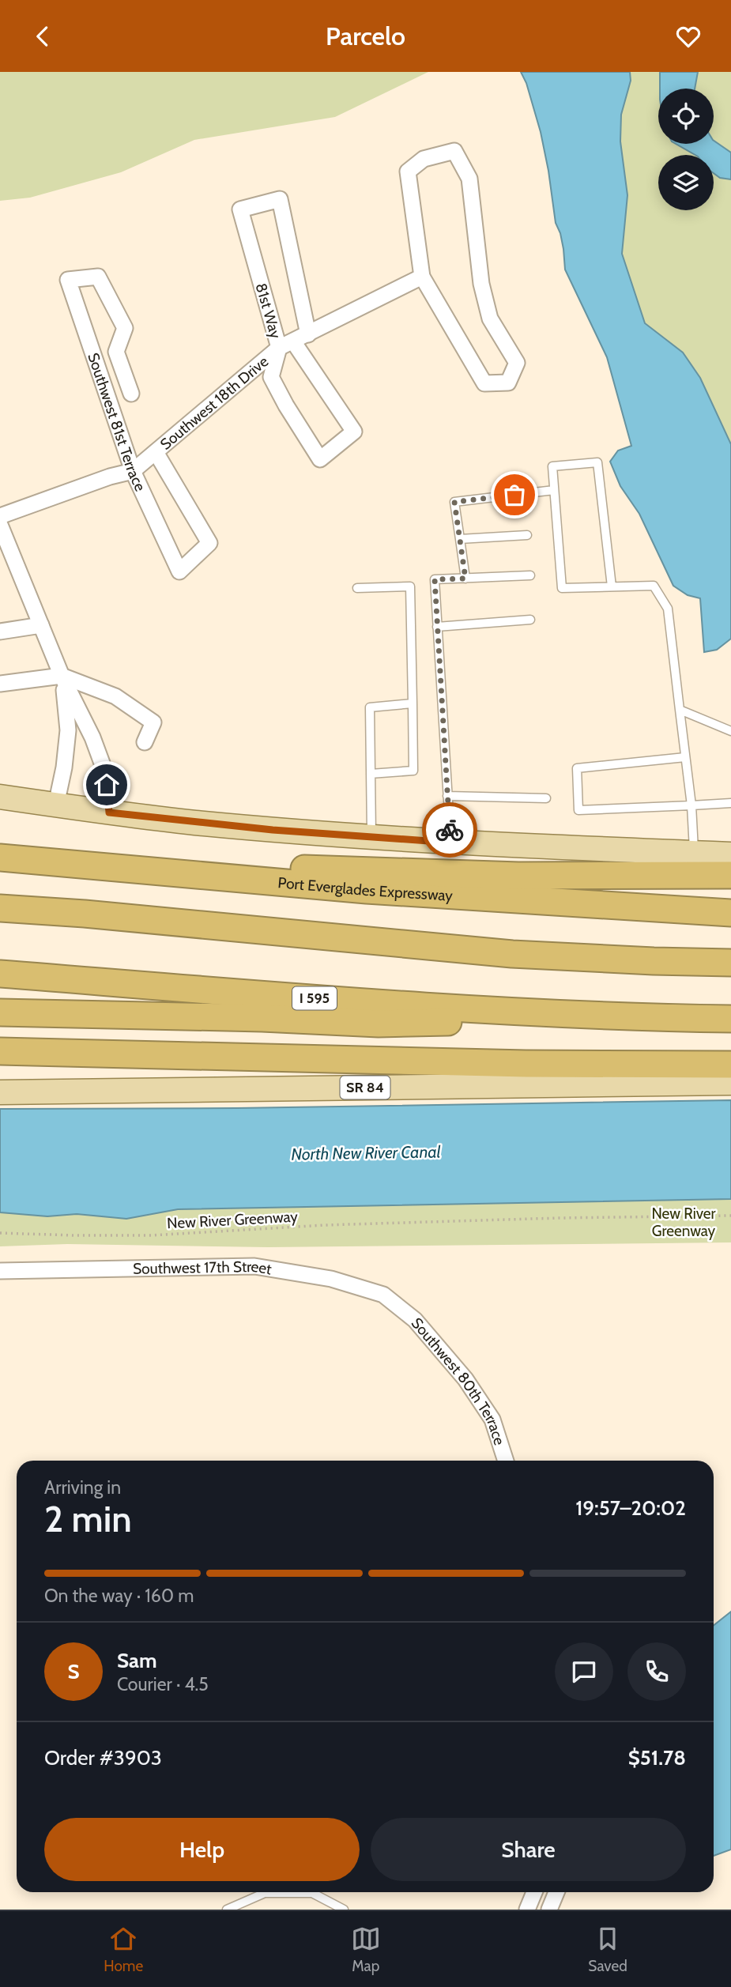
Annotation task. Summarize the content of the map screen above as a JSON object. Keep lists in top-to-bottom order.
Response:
{
  "streets": {
    "highway": ["Port Everglades Expressway", "I 595"],
    "main road": ["SR 84"],
    "street": [
      "81st Way",
      "Southwest 18th Drive",
      "Southwest 81st Terrace",
      "Southwest 17th Street",
      "Southwest 80th Terrace"
    ],
    "path": ["New River Greenway"]
  },
  "crossings": [
    ["81st Way", "Southwest 18th Drive"],
    ["Southwest 18th Drive", "Southwest 81st Terrace"],
    ["Southwest 17th Street", "Southwest 80th Terrace"]
  ],
  "water": ["North New River Canal"],
  "parks": ["New River Greenway"],
  "page": {
    "header": "Parcelo",
    "heading": ["2 min", "Arriving in", "19:57–20:02"],
    "panel": [
      "Sam",
      "Courier · 4.5",
      "Order #3903",
      "$51.78"
    ],
    "bar": "On the way · 160 m",
    "round": "S",
    "buttons": ["Help", "Share"],
    "tabs": ["Home", "Map", "Saved"]
  }
}
